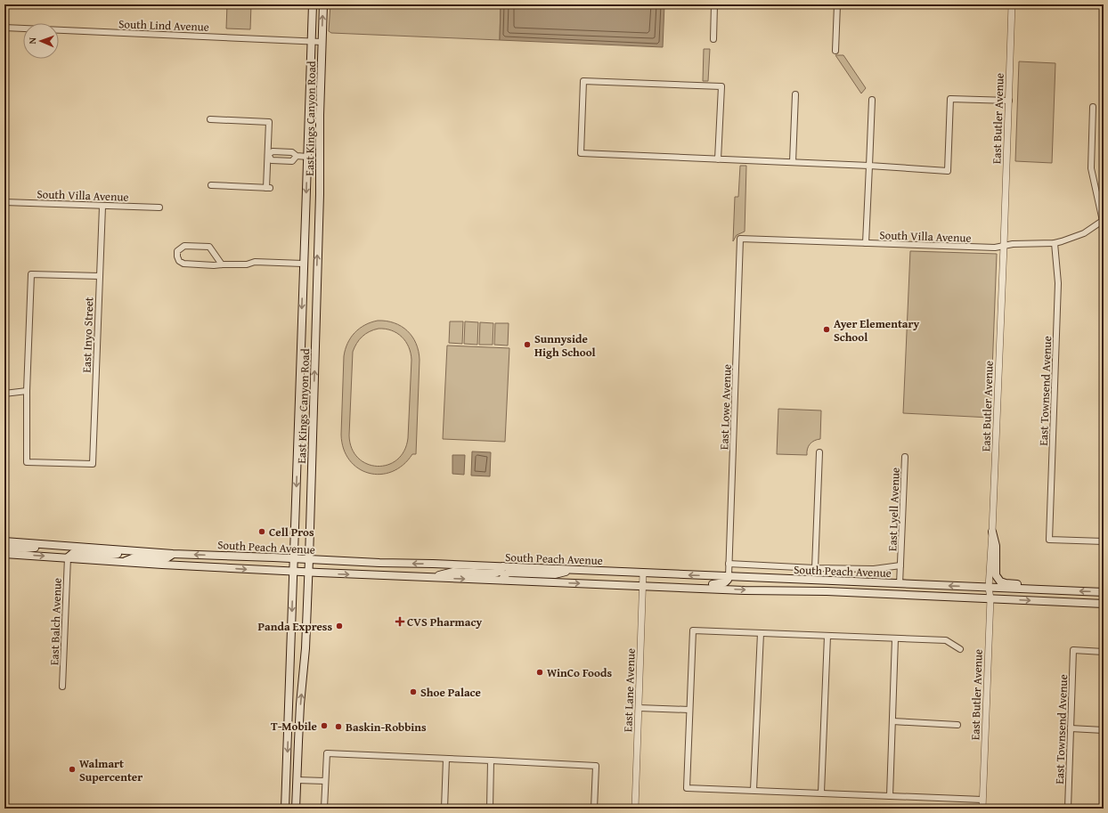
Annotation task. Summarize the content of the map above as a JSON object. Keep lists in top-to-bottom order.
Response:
{
  "streets": {
    "main road": ["East Kings Canyon Road", "South Peach Avenue"],
    "street": [
      "South Lind Avenue",
      "East Butler Avenue",
      "South Villa Avenue",
      "East Inyo Street",
      "East Townsend Avenue",
      "East Lowe Avenue",
      "East Lyell Avenue",
      "East Balch Avenue",
      "East Lane Avenue"
    ]
  },
  "crossings": [
    ["South Lind Avenue", "East Kings Canyon Road"],
    ["East Kings Canyon Road", "South Peach Avenue"],
    ["East Butler Avenue", "South Villa Avenue"],
    ["East Butler Avenue", "South Peach Avenue"],
    ["South Villa Avenue", "East Inyo Street"],
    ["South Villa Avenue", "East Townsend Avenue"],
    ["South Villa Avenue", "East Lowe Avenue"],
    ["East Lowe Avenue", "South Peach Avenue"],
    ["East Lyell Avenue", "South Peach Avenue"],
    ["South Peach Avenue", "East Balch Avenue"],
    ["South Peach Avenue", "East Lane Avenue"]
  ],
  "places": {
    "other": [
      "Ayer Elementary School",
      "Sunnyside High School",
      "Cell Pros",
      "Panda Express",
      "WinCo Foods",
      "Shoe Palace",
      "T-Mobile",
      "Baskin-Robbins",
      "Walmart Supercenter"
    ],
    "health": ["CVS Pharmacy"]
  },
  "north": "left"
}
